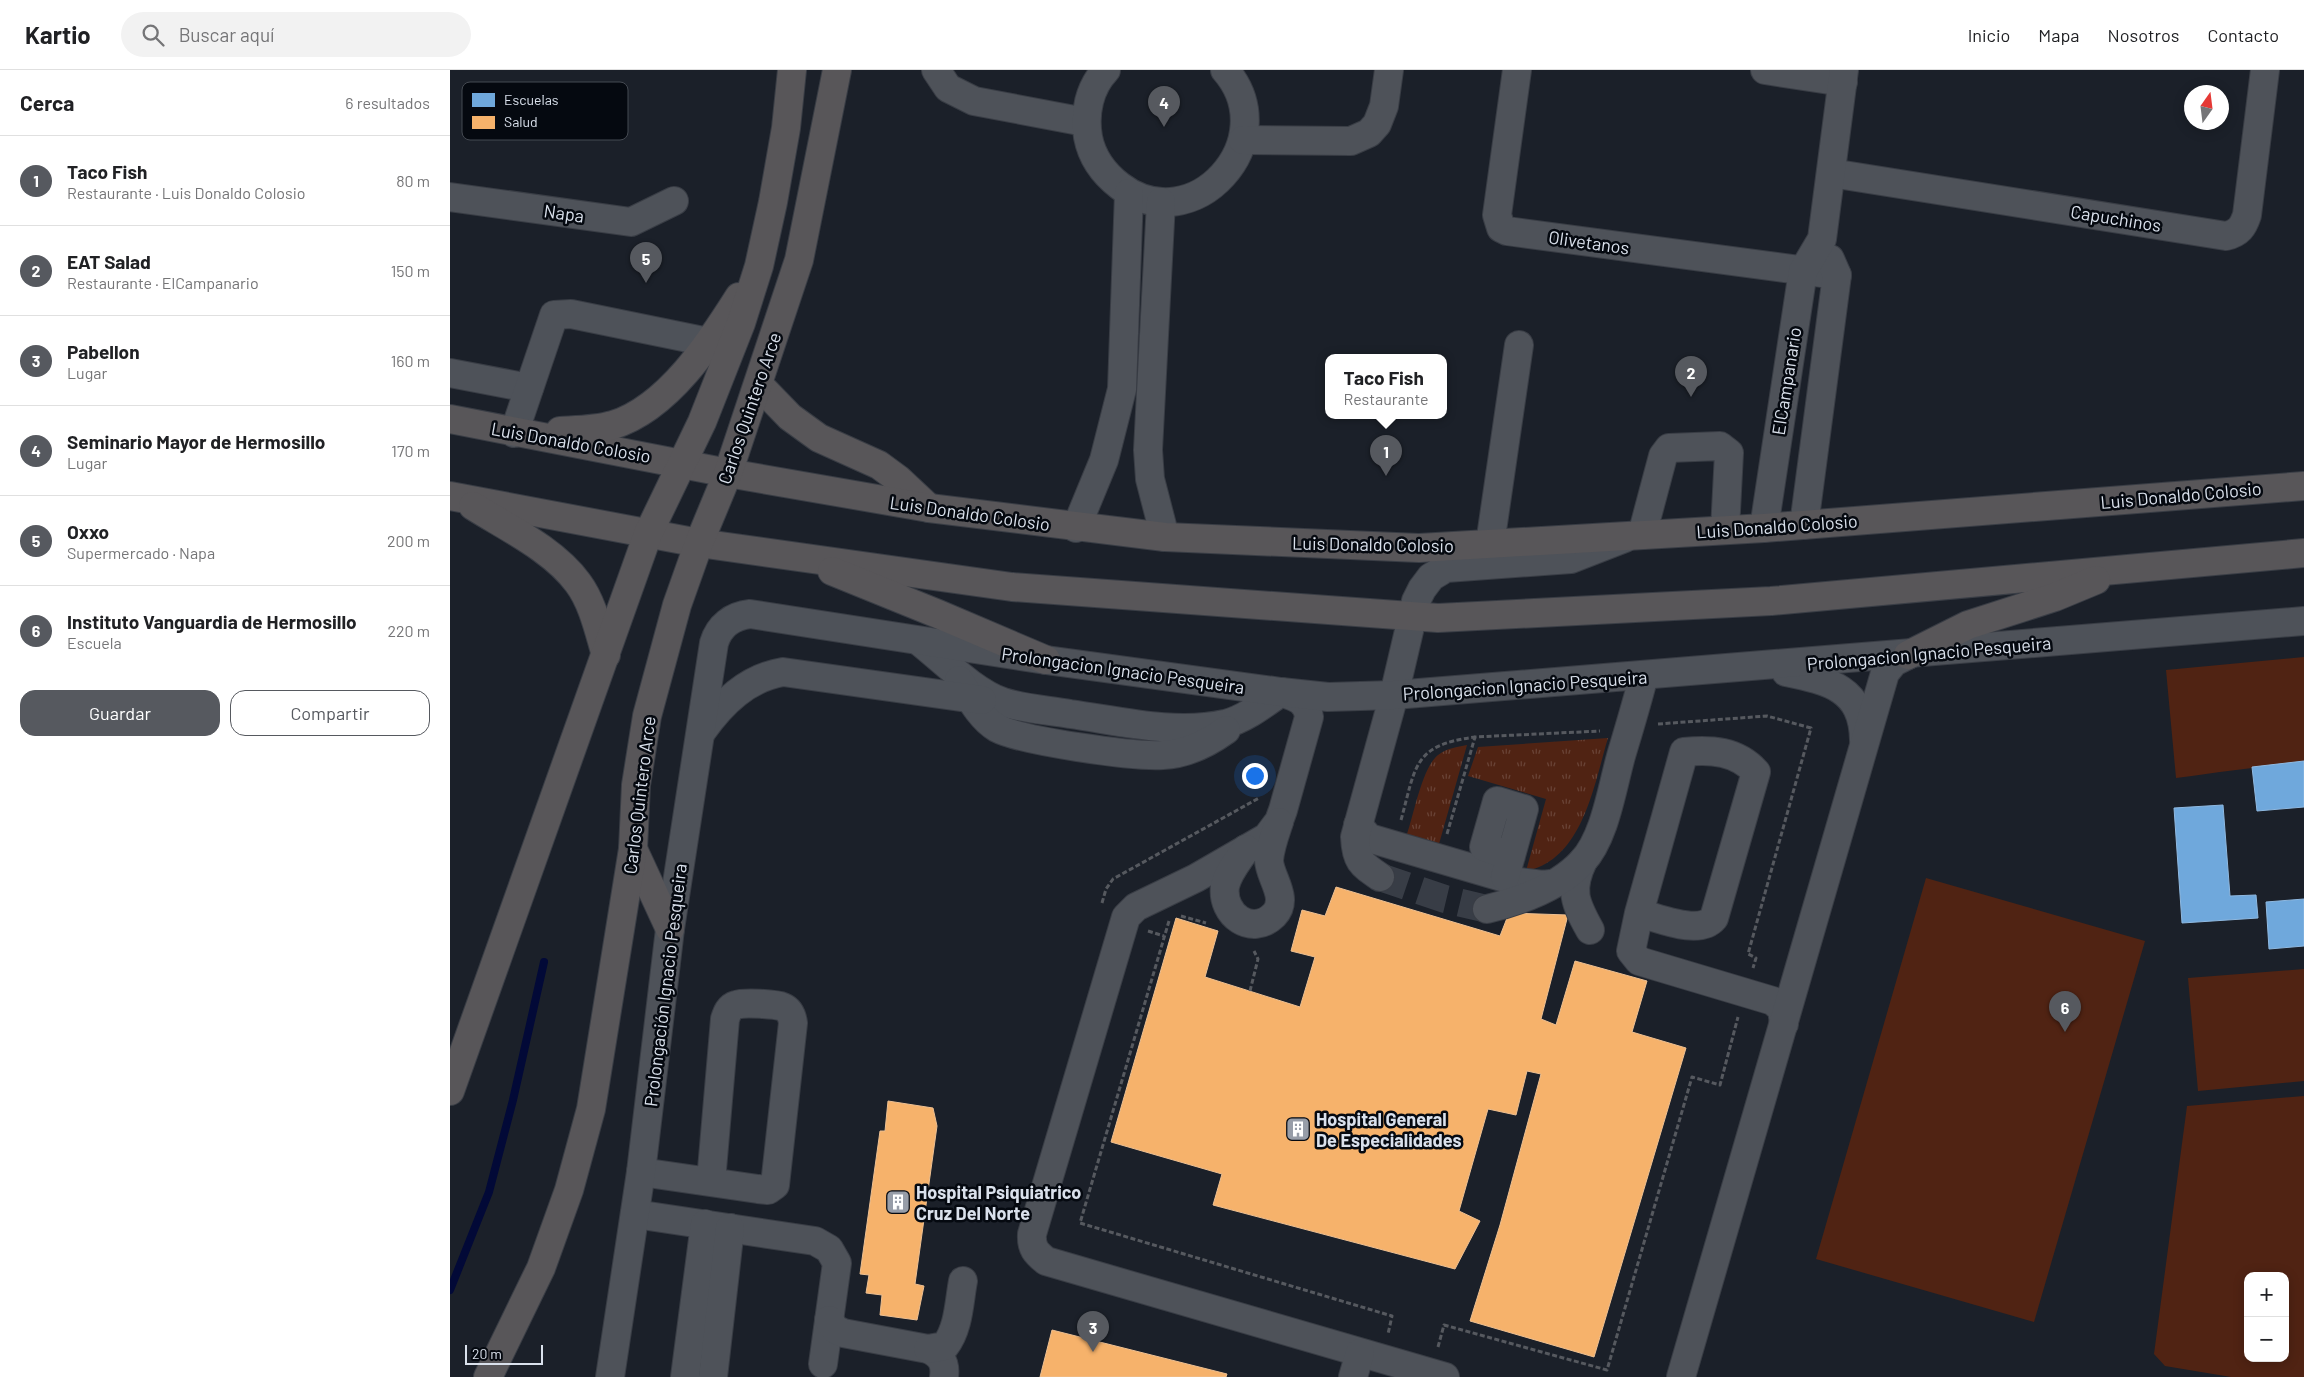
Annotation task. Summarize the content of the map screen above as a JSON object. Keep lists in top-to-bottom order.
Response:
{
  "streets": {
    "main road": ["Carlos Quintero Arce", "Luis Donaldo Colosio"],
    "street": [
      "Napa",
      "Capuchinos",
      "Olivetanos",
      "ElCampanario",
      "Prolongacion Ignacio Pesqueira",
      "Prolongación Ignacio Pesqueira"
    ]
  },
  "crossings": [
    ["Capuchinos", "ElCampanario"],
    ["Olivetanos", "ElCampanario"],
    ["ElCampanario", "Luis Donaldo Colosio"],
    ["Carlos Quintero Arce", "Luis Donaldo Colosio"],
    ["Prolongacion Ignacio Pesqueira", "Prolongación Ignacio Pesqueira"]
  ],
  "places": {
    "building": ["Hospital General De Especialidades", "Hospital Psiquiatrico Cruz Del Norte"]
  },
  "legend": ["Escuelas", "Salud"],
  "scale_bar": "20 m",
  "north": "top",
  "page": {
    "header": "Kartio",
    "search": "Buscar aquí",
    "nav": [
      "Inicio",
      "Mapa",
      "Nosotros",
      "Contacto"
    ],
    "heading": ["Cerca", "6 resultados"],
    "pins": [
      "4",
      "5",
      "2",
      "1",
      "6",
      "3"
    ],
    "list": [
      {
        "mark": "1",
        "name": "Taco Fish",
        "note": "Restaurante · Luis Donaldo Colosio",
        "value": "80 m"
      },
      {
        "mark": "2",
        "name": "EAT Salad",
        "note": "Restaurante · ElCampanario",
        "value": "150 m"
      },
      {
        "mark": "3",
        "name": "Pabellon",
        "note": "Lugar",
        "value": "160 m"
      },
      {
        "mark": "4",
        "name": "Seminario Mayor de Hermosillo",
        "note": "Lugar",
        "value": "170 m"
      },
      {
        "mark": "5",
        "name": "Oxxo",
        "note": "Supermercado · Napa",
        "value": "200 m"
      },
      {
        "mark": "6",
        "name": "Instituto Vanguardia de Hermosillo",
        "note": "Escuela",
        "value": "220 m"
      }
    ],
    "popup": ["Taco Fish", "Restaurante"],
    "buttons": ["Guardar", "Compartir"],
    "map_buttons": ["+", "−"],
    "scale": "20 m"
  }
}
